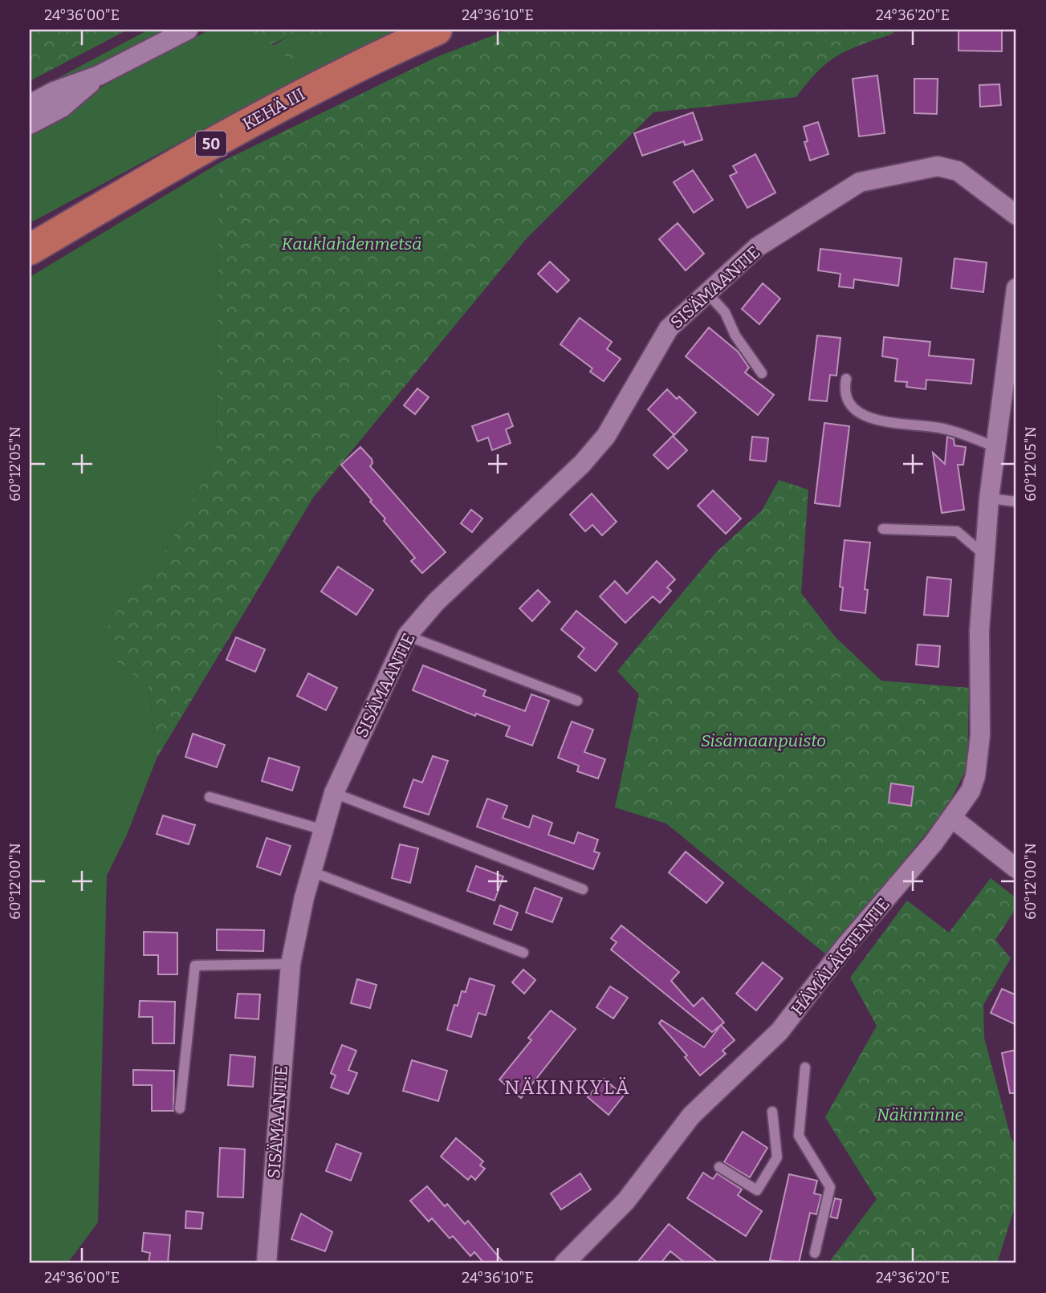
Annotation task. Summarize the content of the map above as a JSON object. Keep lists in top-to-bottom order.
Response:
{
  "streets": {
    "highway": ["KEHÄ III", "50"],
    "street": ["SISÄMAANTIE", "HÄMÄLÄISTENTIE"]
  },
  "districts": ["NÄKINKYLÄ"],
  "parks": ["Kauklahdenmetsä", "Sisämaanpuisto", "Näkinrinne"],
  "coordinates": [
    "24°36'00\"E",
    "24°36'10\"E",
    "24°36'20\"E",
    "60°12'05\"N",
    "60°12'00\"N"
  ]
}
